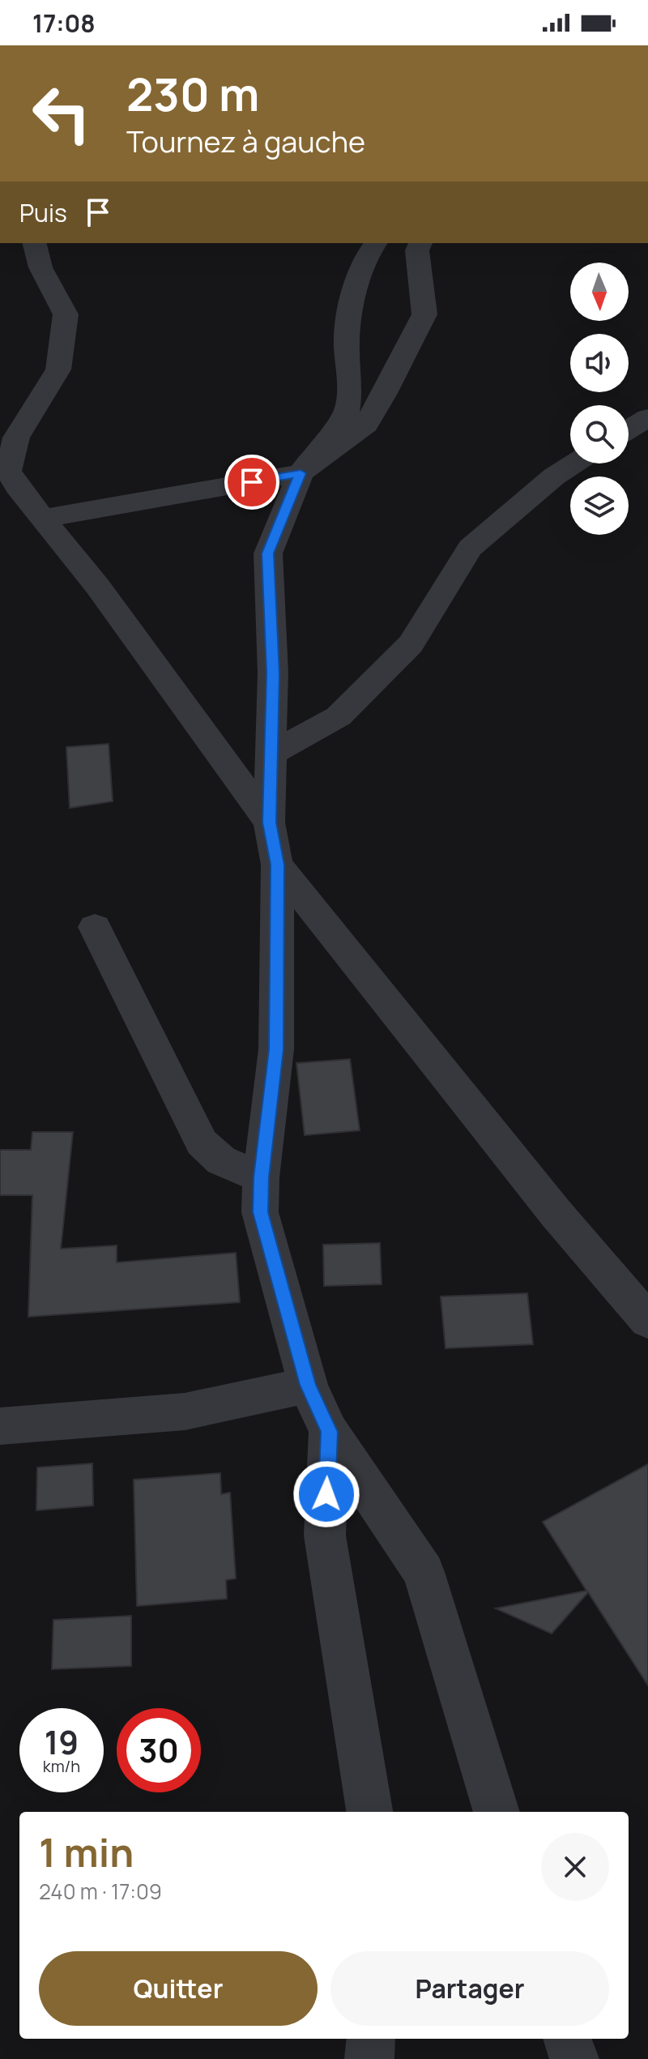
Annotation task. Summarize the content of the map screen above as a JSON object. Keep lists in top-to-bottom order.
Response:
{
  "north": "bottom",
  "page": {
    "status": "17:08",
    "turn": ["230 m", "Tournez à gauche"],
    "then": "Puis",
    "speed": "19 km/h",
    "limit": "30",
    "heading": ["1 min", "240 m · 17:09"],
    "buttons": ["Quitter", "Partager"]
  }
}
